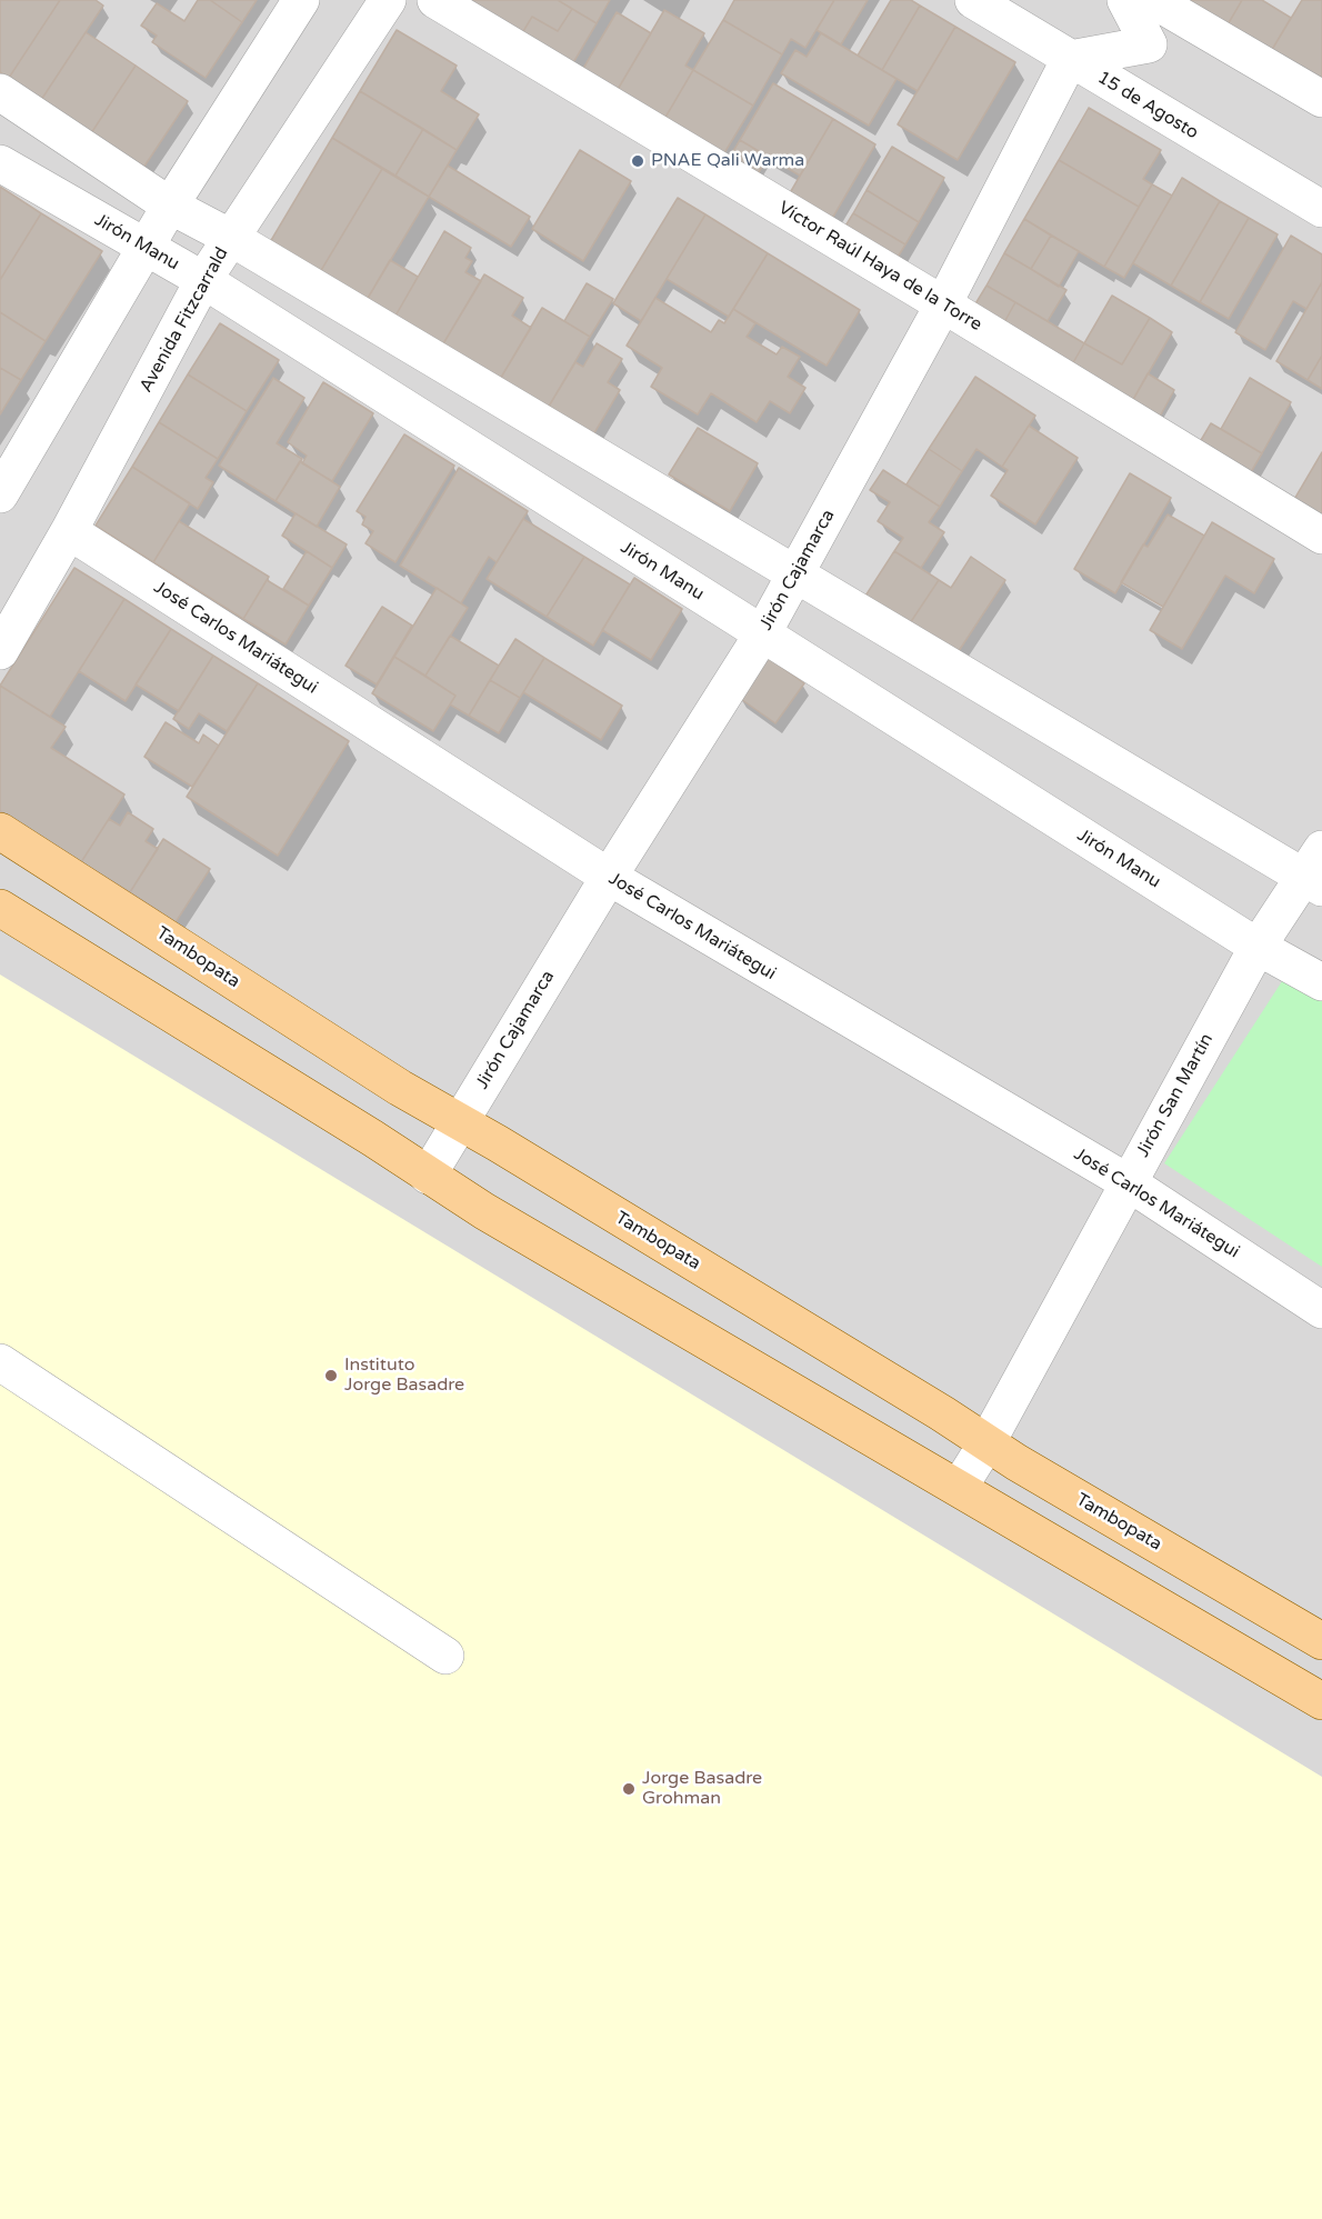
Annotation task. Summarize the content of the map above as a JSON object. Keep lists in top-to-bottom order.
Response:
{
  "streets": {
    "main road": ["Tambopata"],
    "street": [
      "15 de Agosto",
      "Jirón Manu",
      "Víctor Raúl Haya de la Torre",
      "Avenida Fitzcarrald",
      "Jirón Cajamarca",
      "José Carlos Mariátegui",
      "Jirón San Martín"
    ]
  },
  "crossings": [
    ["15 de Agosto", "Jirón Cajamarca"],
    ["Jirón Manu", "Avenida Fitzcarrald"],
    ["Jirón Manu", "Jirón Cajamarca"],
    ["Jirón Manu", "Jirón San Martín"],
    ["Víctor Raúl Haya de la Torre", "Jirón Cajamarca"],
    ["Avenida Fitzcarrald", "José Carlos Mariátegui"],
    ["Jirón Cajamarca", "José Carlos Mariátegui"],
    ["Jirón Cajamarca", "Tambopata"],
    ["José Carlos Mariátegui", "Jirón San Martín"],
    ["Tambopata", "Jirón San Martín"]
  ],
  "places": ["PNAE Qali Warma", "Instituto Jorge Basadre", "Jorge Basadre Grohman"]
}
